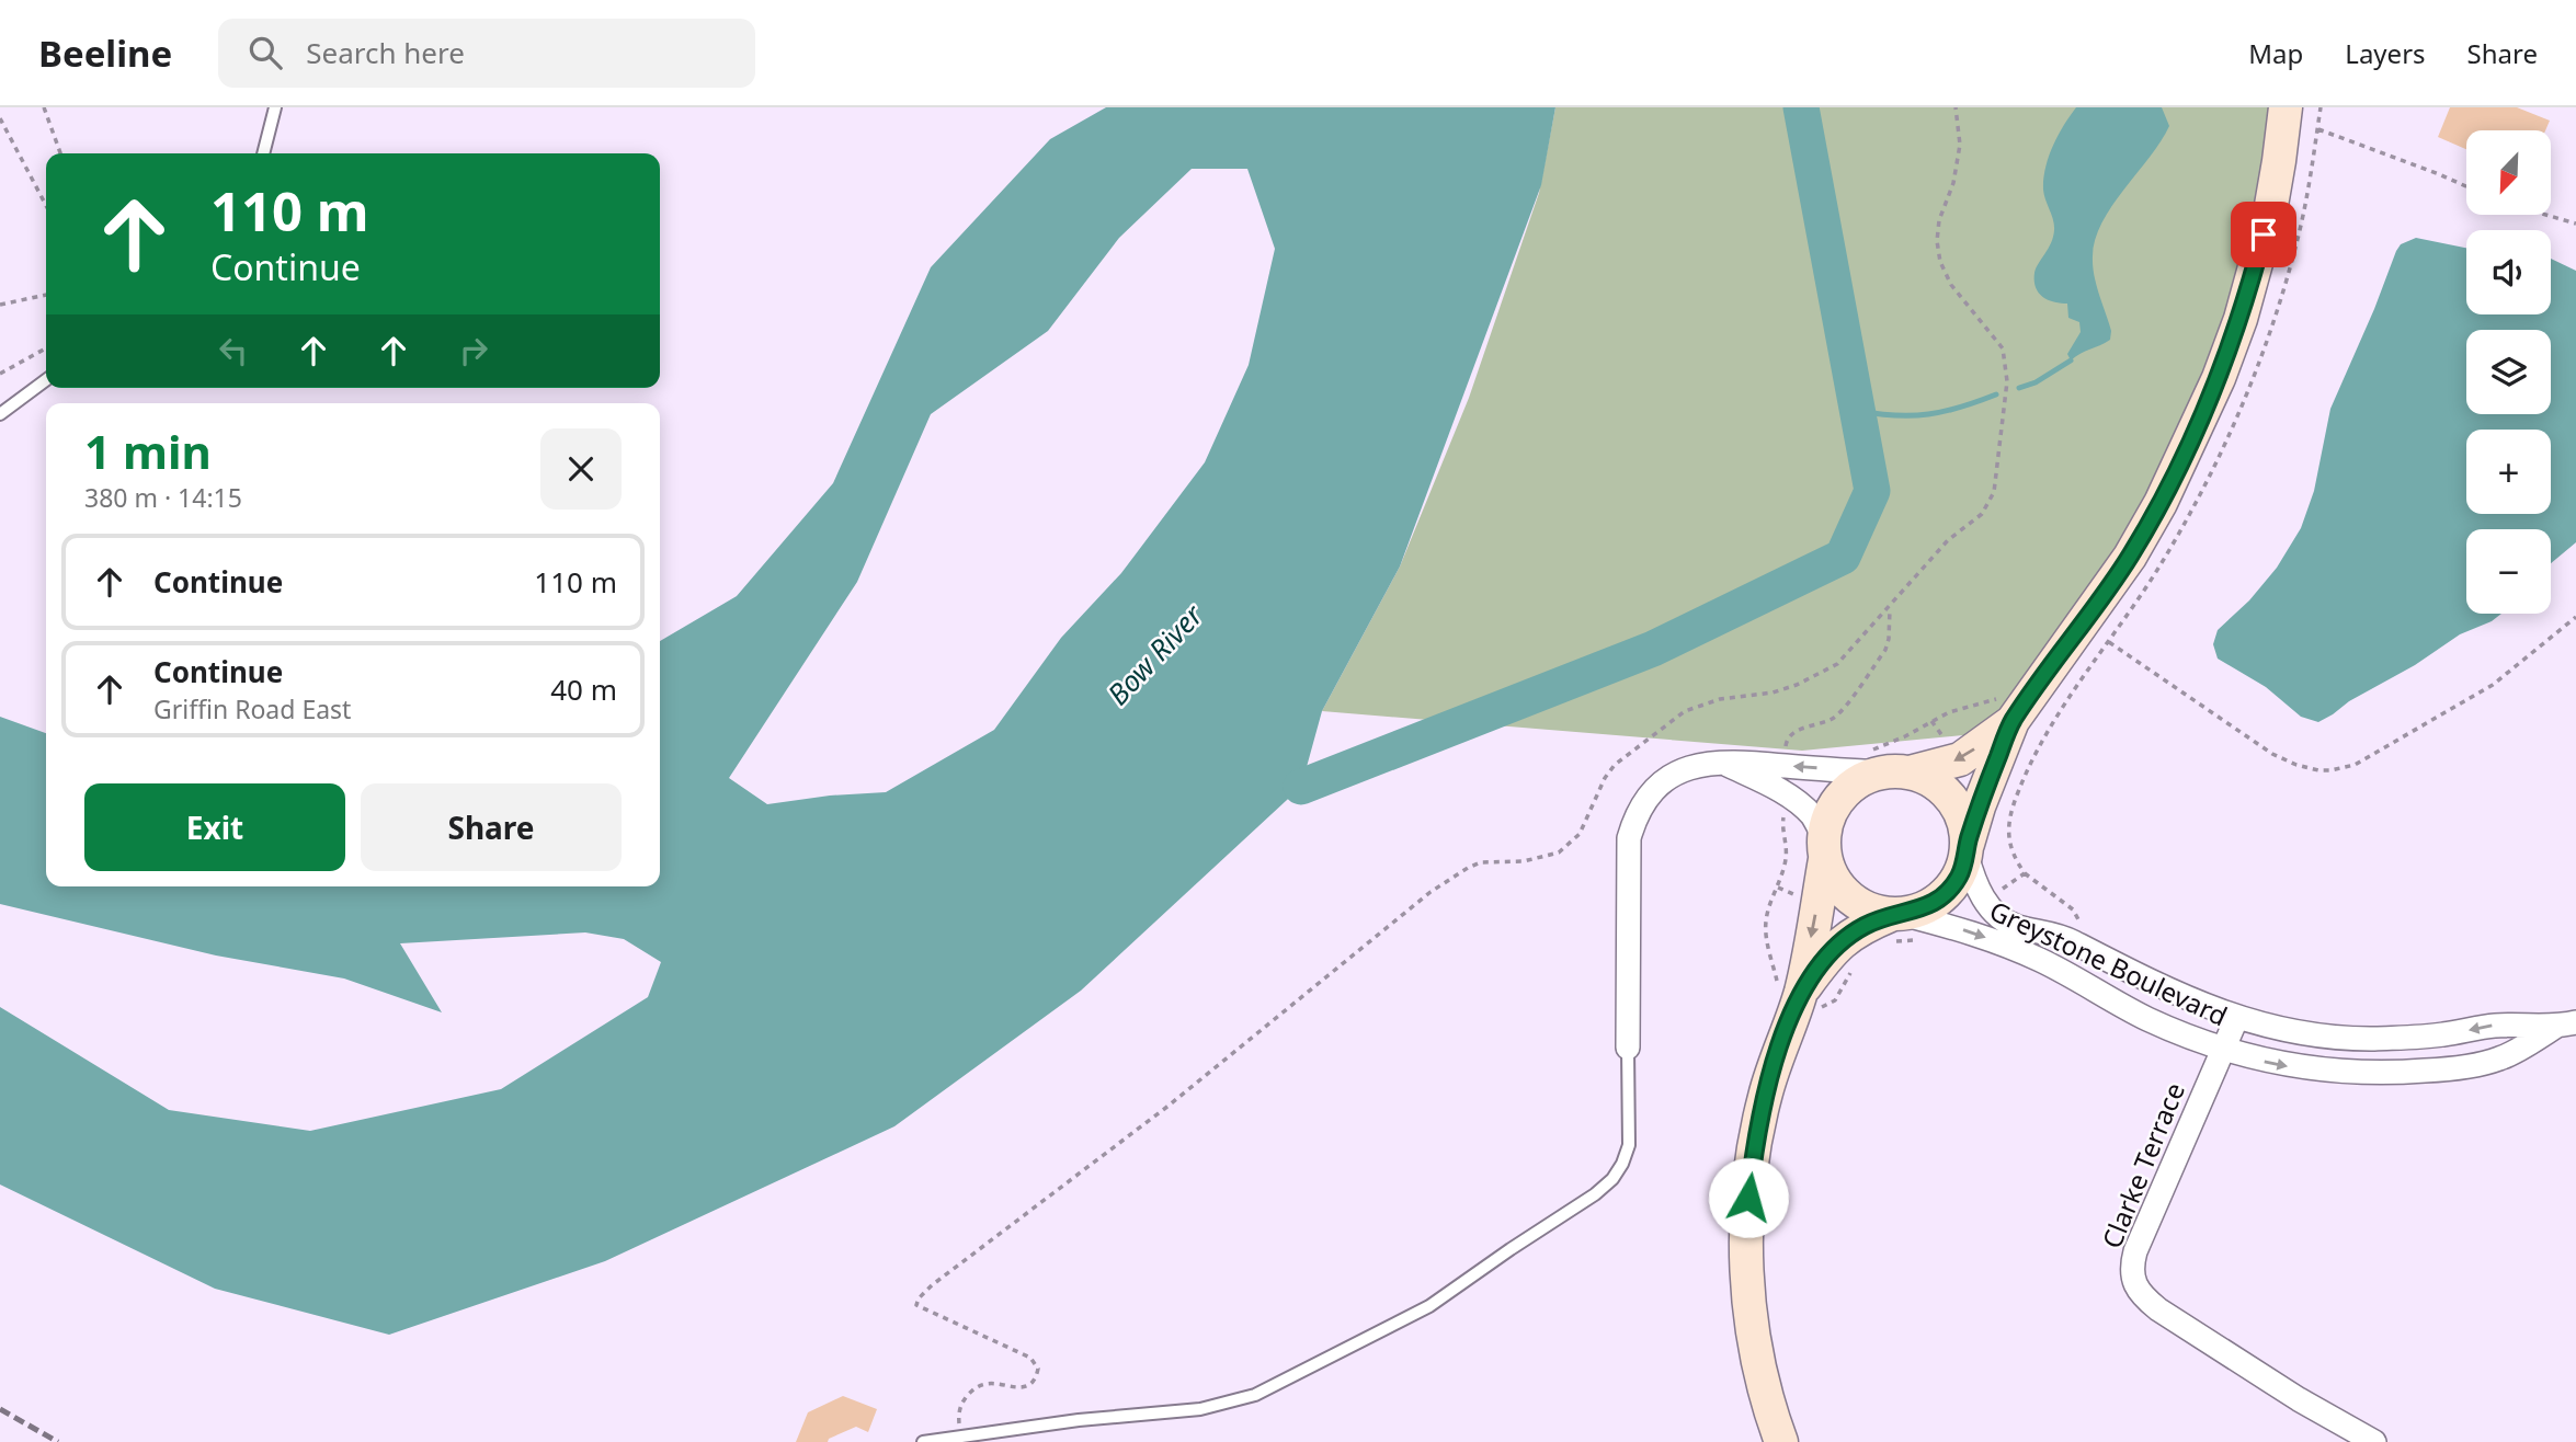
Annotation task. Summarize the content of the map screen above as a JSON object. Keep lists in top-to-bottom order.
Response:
{
  "streets": {
    "street": ["Greystone Boulevard", "Clarke Terrace"]
  },
  "crossings": [
    ["Greystone Boulevard", "Clarke Terrace"]
  ],
  "water": ["Bow River"],
  "north": "bottom left",
  "page": {
    "header": "Beeline",
    "search": "Search here",
    "nav": ["Map", "Layers", "Share"],
    "map_buttons": ["+", "−"],
    "turn": ["110 m", "Continue"],
    "heading": ["1 min", "380 m · 14:15"],
    "list": [
      {
        "name": "Continue",
        "value": "110 m"
      },
      {
        "name": "Continue",
        "note": "Griffin Road East",
        "value": "40 m"
      }
    ],
    "buttons": ["Exit", "Share"]
  }
}
